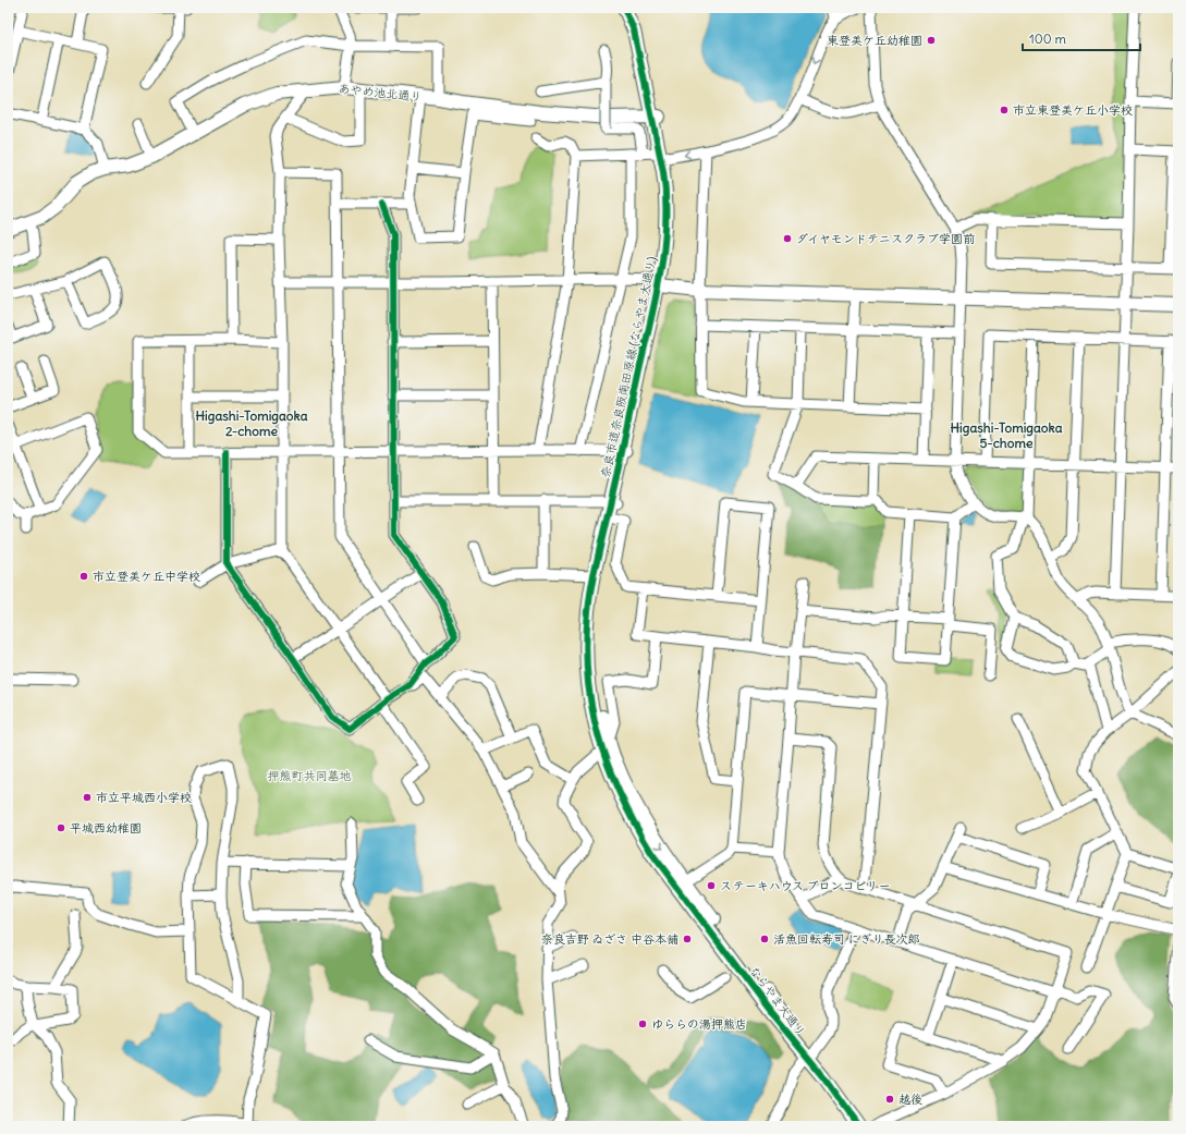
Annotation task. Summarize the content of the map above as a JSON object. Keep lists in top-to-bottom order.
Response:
{
  "streets": {
    "street": ["あやめ池北通り", "奈良市道奈良阪南田原線 (ならやま大通り)", "ならやま大通り"]
  },
  "crossings": [
    ["奈良市道奈良阪南田原線 (ならやま大通り)", "ならやま大通り"]
  ],
  "districts": ["Higashi-Tomigaoka 2-chome", "Higashi-Tomigaoka 5-chome"],
  "parks": ["押熊町共同墓地"],
  "places": [
    "東登美ケ丘幼稚園",
    "市立東登美ケ丘小学校",
    "ダイヤモンドテニスクラブ学園前",
    "市立登美ケ丘中学校",
    "市立平城西小学校",
    "平城西幼稚園",
    "ステーキハウス ブロンコビリー",
    "奈良吉野 ゐざさ 中谷本舗",
    "活魚回転寿司 にぎり長次郎",
    "ゆららの湯押熊店",
    "越後"
  ],
  "scale_bar": "100 m"
}
